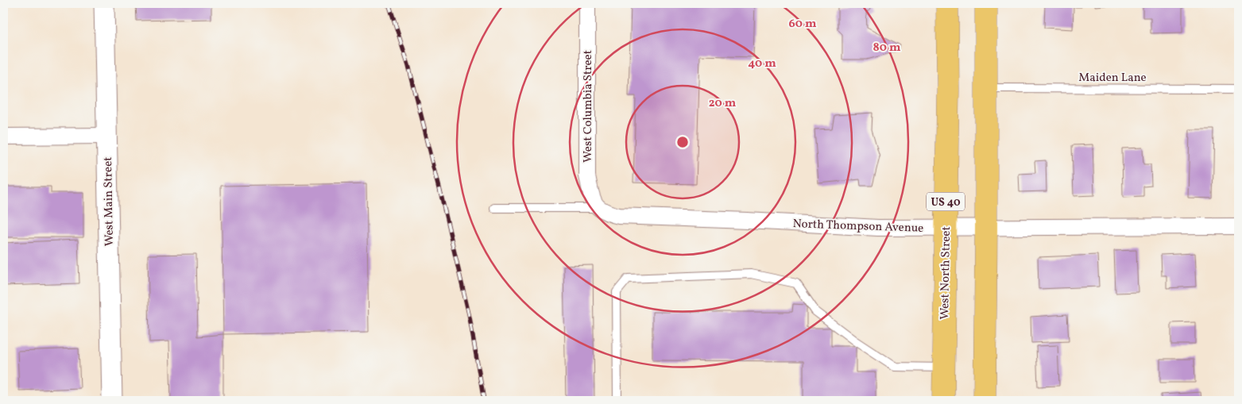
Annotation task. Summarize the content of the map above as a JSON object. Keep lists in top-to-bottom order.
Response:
{
  "streets": {
    "main road": ["US 40", "West North Street"],
    "street": ["West Columbia Street", "West Main Street", "North Thompson Avenue"],
    "lane": ["Maiden Lane"]
  },
  "crossings": [
    ["West Columbia Street", "North Thompson Avenue"],
    ["North Thompson Avenue", "West North Street"]
  ],
  "rings": [
    "60 m",
    "80 m",
    "40 m",
    "20 m"
  ]
}
